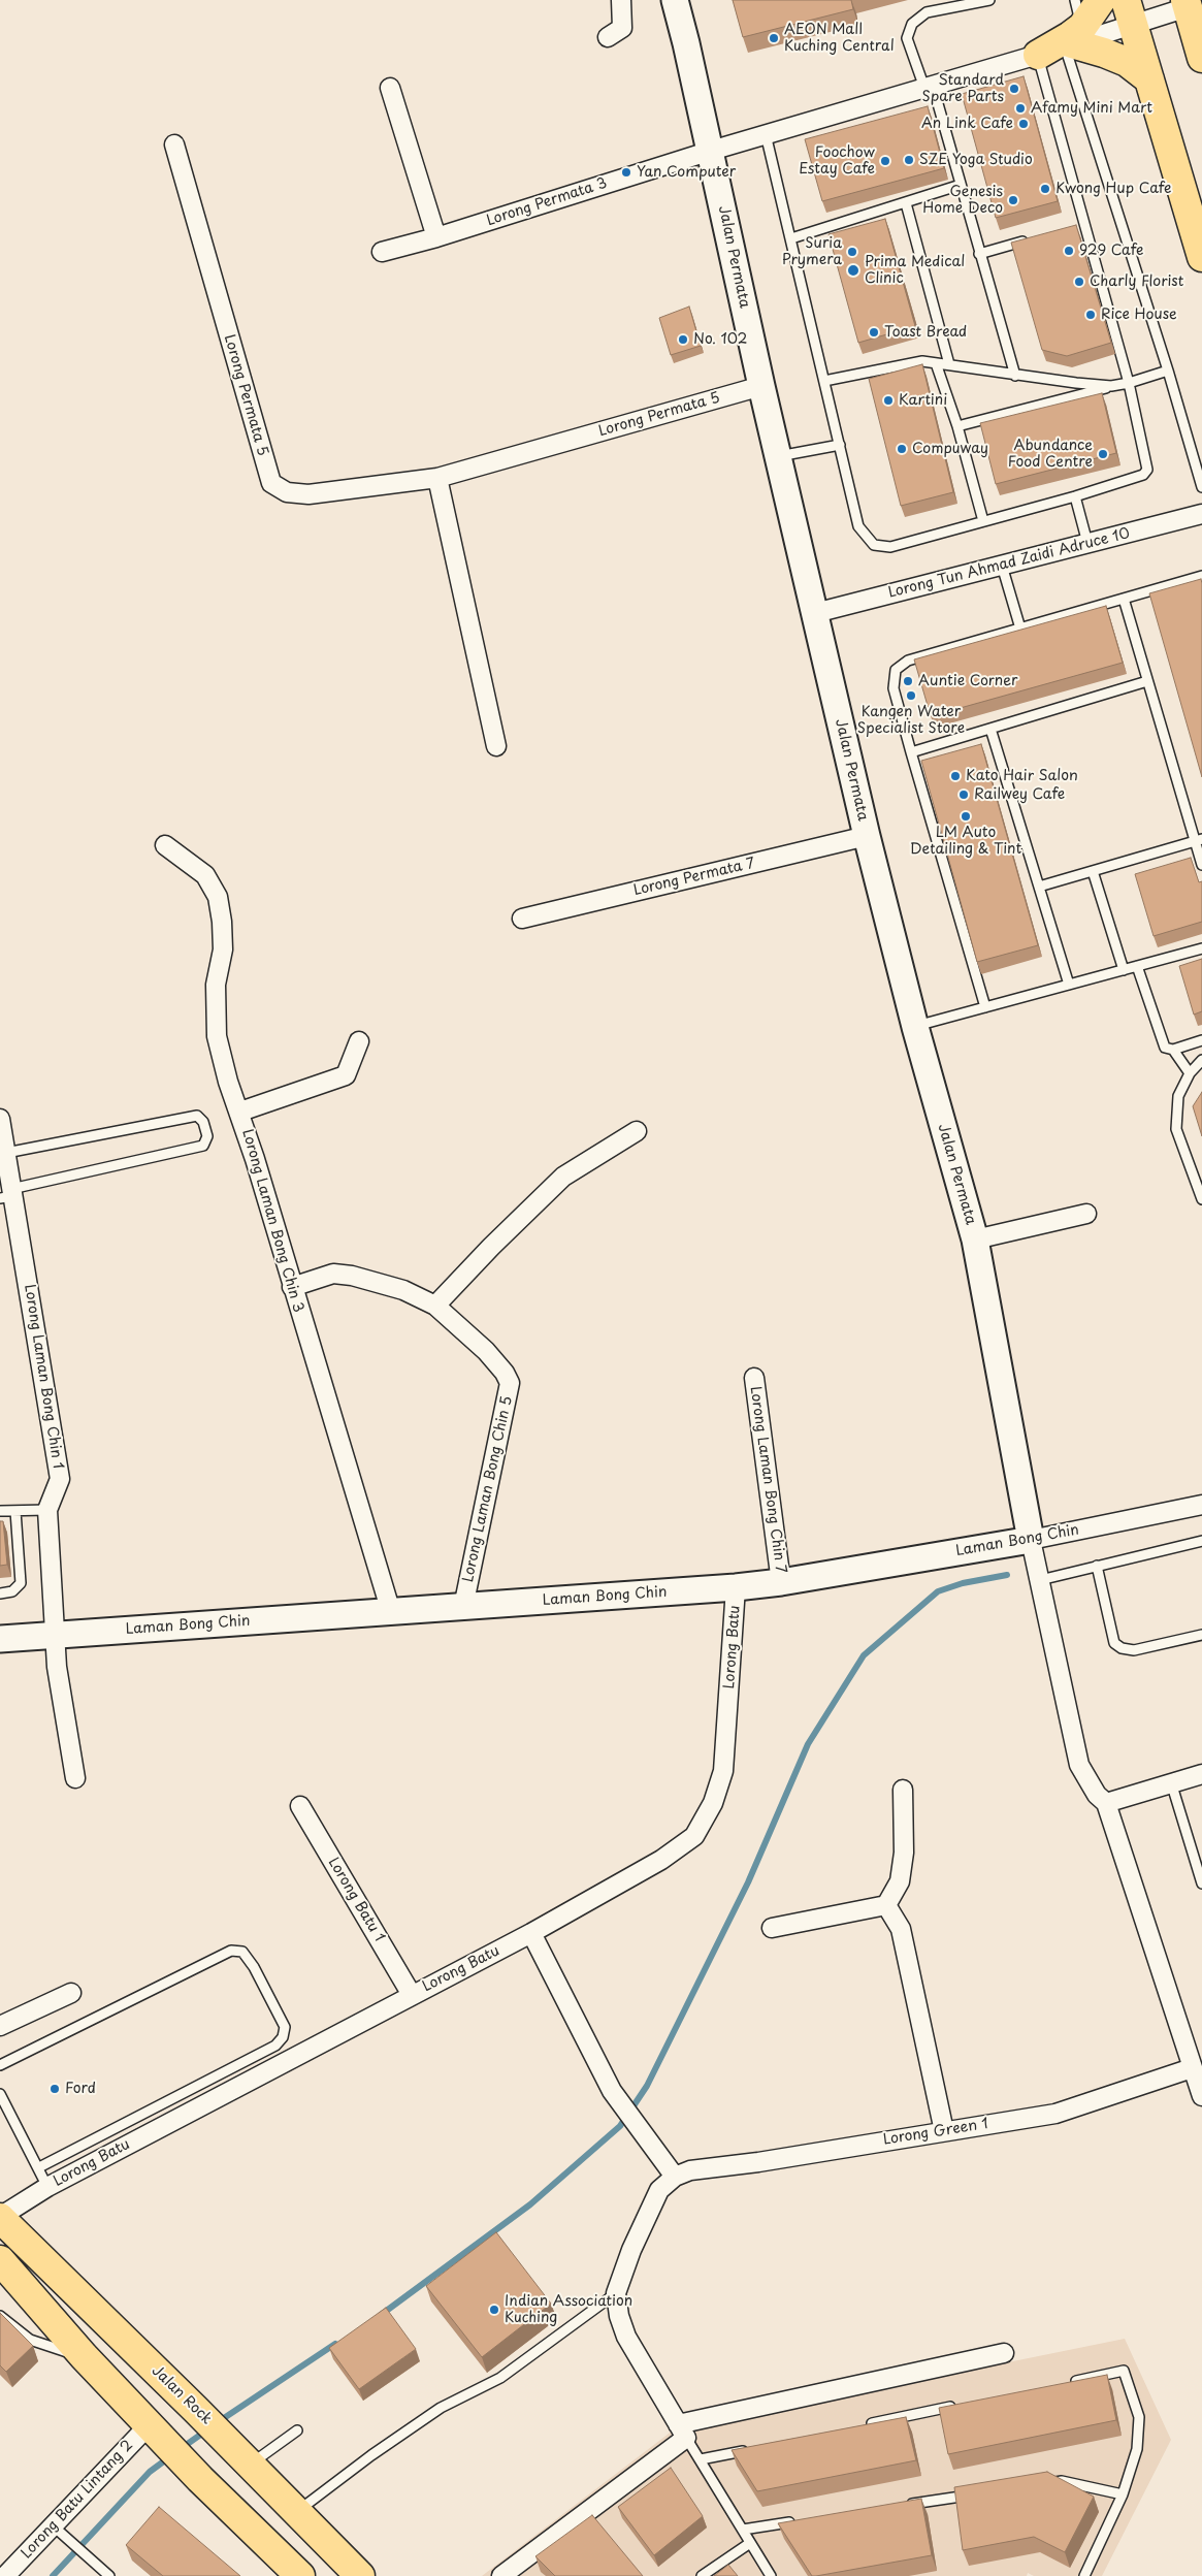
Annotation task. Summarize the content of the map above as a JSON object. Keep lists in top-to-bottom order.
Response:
{
  "streets": {
    "main road": ["Jalan Rock"],
    "street": [
      "Lorong Permata 3",
      "Jalan Permata",
      "Lorong Permata 5",
      "Lorong Tun Ahmad Zaidi Adruce 10",
      "Lorong Permata 7",
      "Lorong Laman Bong Chin 3",
      "Lorong Laman Bong Chin 1",
      "Lorong Laman Bong Chin 7",
      "Lorong Laman Bong Chin 5",
      "Laman Bong Chin",
      "Lorong Batu",
      "Lorong Batu 1",
      "Lorong Green 1",
      "Lorong Batu Lintang 2"
    ]
  },
  "crossings": [
    ["Lorong Permata 3", "Jalan Permata"],
    ["Jalan Permata", "Lorong Permata 5"],
    ["Jalan Permata", "Lorong Tun Ahmad Zaidi Adruce 10"],
    ["Jalan Permata", "Lorong Permata 7"],
    ["Jalan Permata", "Laman Bong Chin"],
    ["Lorong Laman Bong Chin 3", "Lorong Laman Bong Chin 5"],
    ["Lorong Laman Bong Chin 3", "Laman Bong Chin"],
    ["Lorong Laman Bong Chin 1", "Laman Bong Chin"],
    ["Lorong Laman Bong Chin 7", "Laman Bong Chin"],
    ["Lorong Laman Bong Chin 5", "Laman Bong Chin"],
    ["Laman Bong Chin", "Lorong Batu"],
    ["Lorong Batu", "Lorong Batu 1"],
    ["Lorong Batu", "Jalan Rock"]
  ],
  "places": [
    "AEON Mall Kuching Central",
    "Standard Spare Parts",
    "Afamy Mini Mart",
    "An Link Cafe",
    "SZE Yoga Studio",
    "Foochow Estay Cafe",
    "Yan Computer",
    "Kwong Hup Cafe",
    "Genesis Home Deco",
    "929 Cafe",
    "Suria Prymera",
    "Prima Medical Clinic",
    "Charly Florist",
    "Rice House",
    "Toast Bread",
    "No. 102",
    "Kartini",
    "Compuway",
    "Abundance Food Centre",
    "Auntie Corner",
    "Kangen Water Specialist Store",
    "Kato Hair Salon",
    "Railwey Cafe",
    "LM Auto Detailing & Tint",
    "Ford",
    "Indian Association Kuching"
  ]
}
